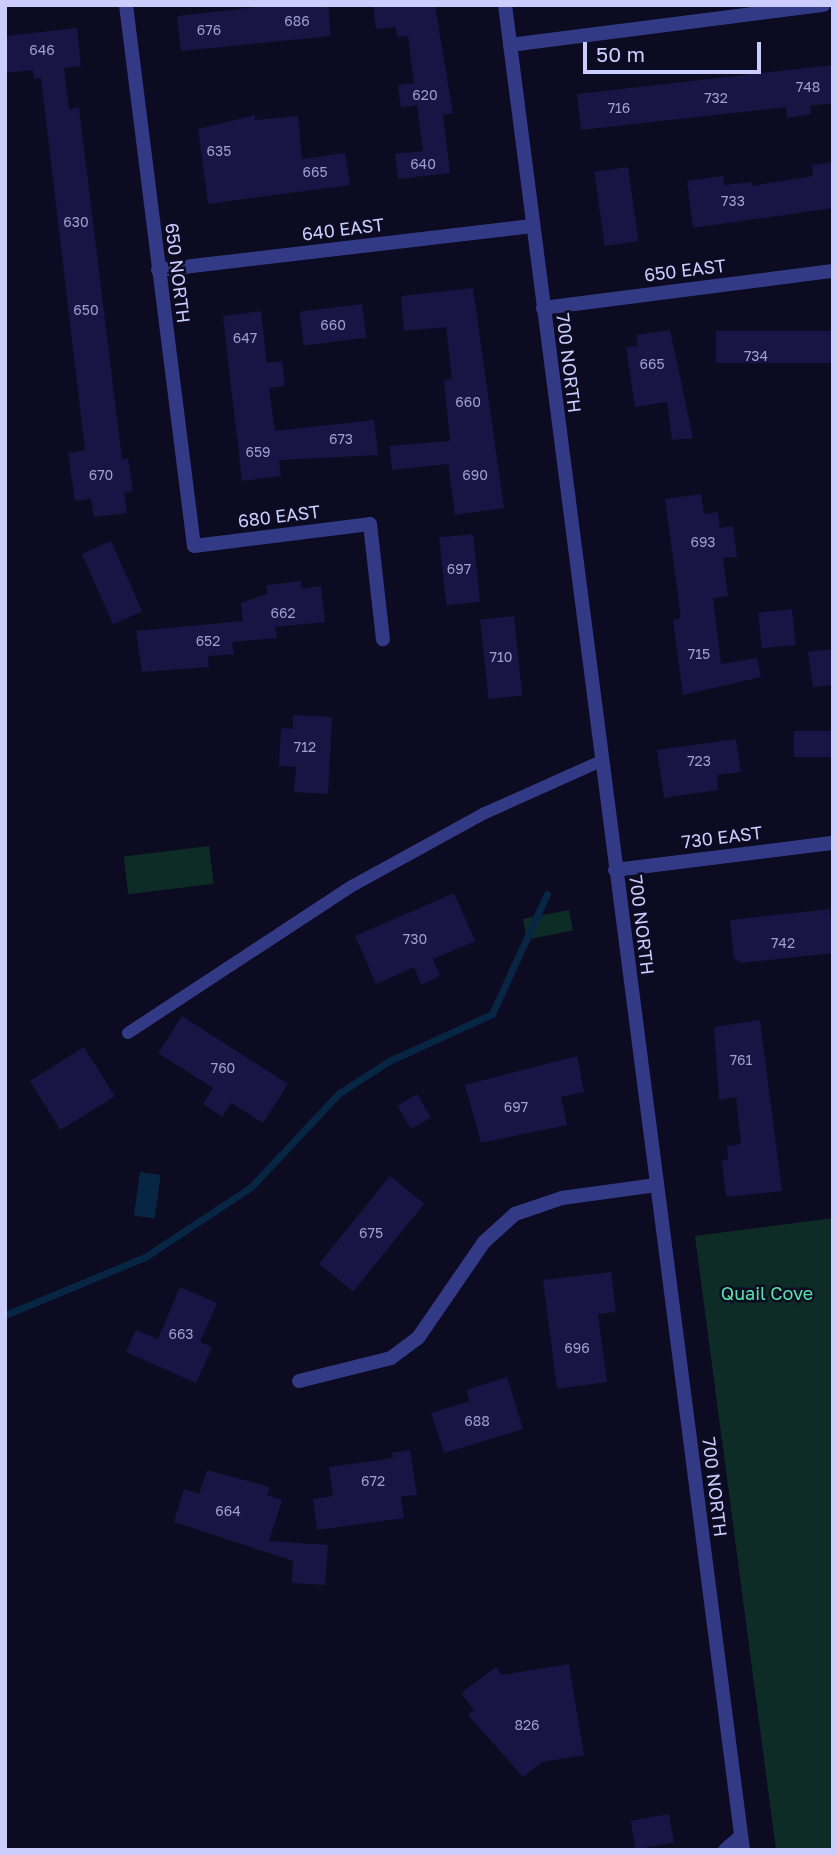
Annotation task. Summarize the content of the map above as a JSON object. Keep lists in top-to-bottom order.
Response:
{
  "streets": {
    "street": [
      "640 EAST",
      "650 EAST",
      "650 NORTH",
      "700 NORTH",
      "680 EAST",
      "730 EAST"
    ]
  },
  "crossings": [
    ["640 EAST", "650 NORTH"],
    ["640 EAST", "700 NORTH"],
    ["650 EAST", "700 NORTH"],
    ["650 NORTH", "680 EAST"],
    ["700 NORTH", "730 EAST"]
  ],
  "parks": ["Quail Cove"],
  "house_numbers": [
    "686",
    "676",
    "646",
    "748",
    "620",
    "732",
    "716",
    "635",
    "640",
    "665",
    "733",
    "630",
    "650",
    "660",
    "647",
    "734",
    "665",
    "660",
    "673",
    "659",
    "670",
    "690",
    "693",
    "697",
    "662",
    "652",
    "715",
    "710",
    "712",
    "723",
    "730",
    "742",
    "761",
    "760",
    "697",
    "675",
    "663",
    "696",
    "688",
    "672",
    "664",
    "826"
  ],
  "scale_bar": "50 m"
}
